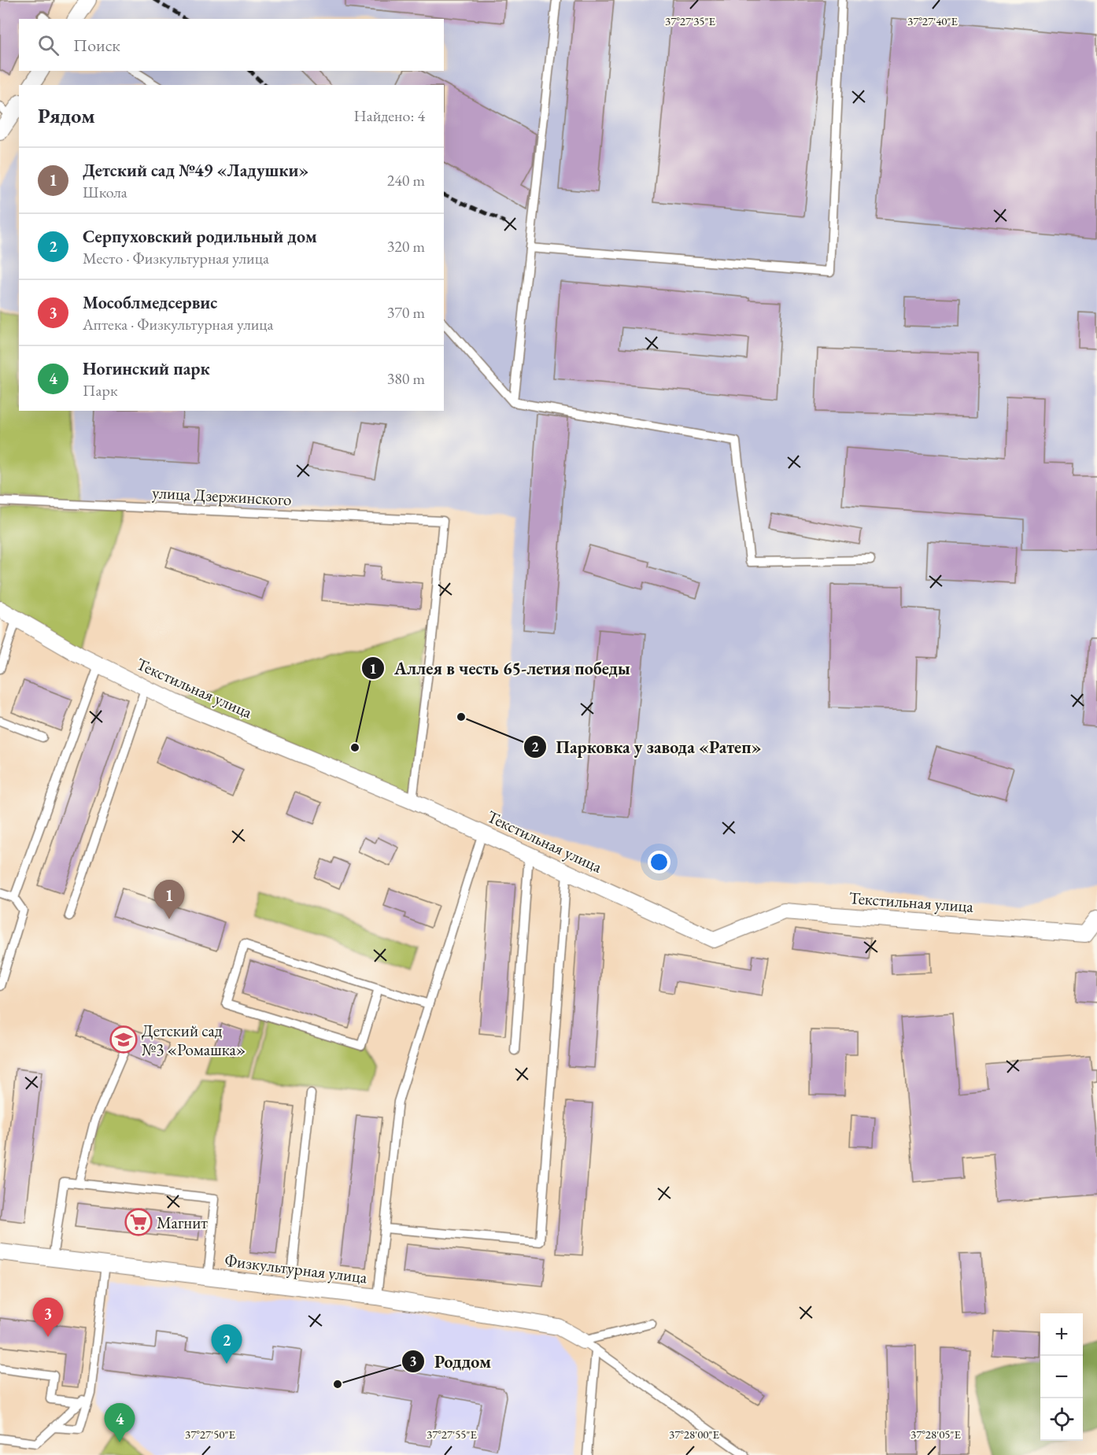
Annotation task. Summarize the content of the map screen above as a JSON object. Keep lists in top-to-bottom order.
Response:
{
  "streets": {
    "street": ["Текстильная улица", "Физкультурная улица"],
    "lane": ["улица Дзержинского"]
  },
  "crossings": [
    ["улица Дзержинского", "Текстильная улица"]
  ],
  "places": {
    "other": ["Парковка у завода «Ратеп»", "Аллея в честь 65-летия победы", "Роддом"],
    "school or university": ["Детский сад №3 «Ромашка»"],
    "supermarket": ["Магнит"]
  },
  "page": {
    "search": "Поиск",
    "heading": ["Рядом", "Найдено: 4"],
    "list": [
      {
        "mark": "1",
        "name": "Детский сад №49 «Ладушки»",
        "note": "Школа",
        "value": "240 m"
      },
      {
        "mark": "2",
        "name": "Серпуховский родильный дом",
        "note": "Место · Физкультурная улица",
        "value": "320 m"
      },
      {
        "mark": "3",
        "name": "Мособлмедсервис",
        "note": "Аптека · Физкультурная улица",
        "value": "370 m"
      },
      {
        "mark": "4",
        "name": "Ногинский парк",
        "note": "Парк",
        "value": "380 m"
      }
    ],
    "pins": [
      "1",
      "3",
      "2",
      "4"
    ],
    "map_buttons": ["+", "−"]
  },
  "coordinates": [
    "37°27'35\"E",
    "37°27'40\"E",
    "37°27'50\"E",
    "37°27'55\"E",
    "37°28'00\"E",
    "37°28'05\"E"
  ]
}
